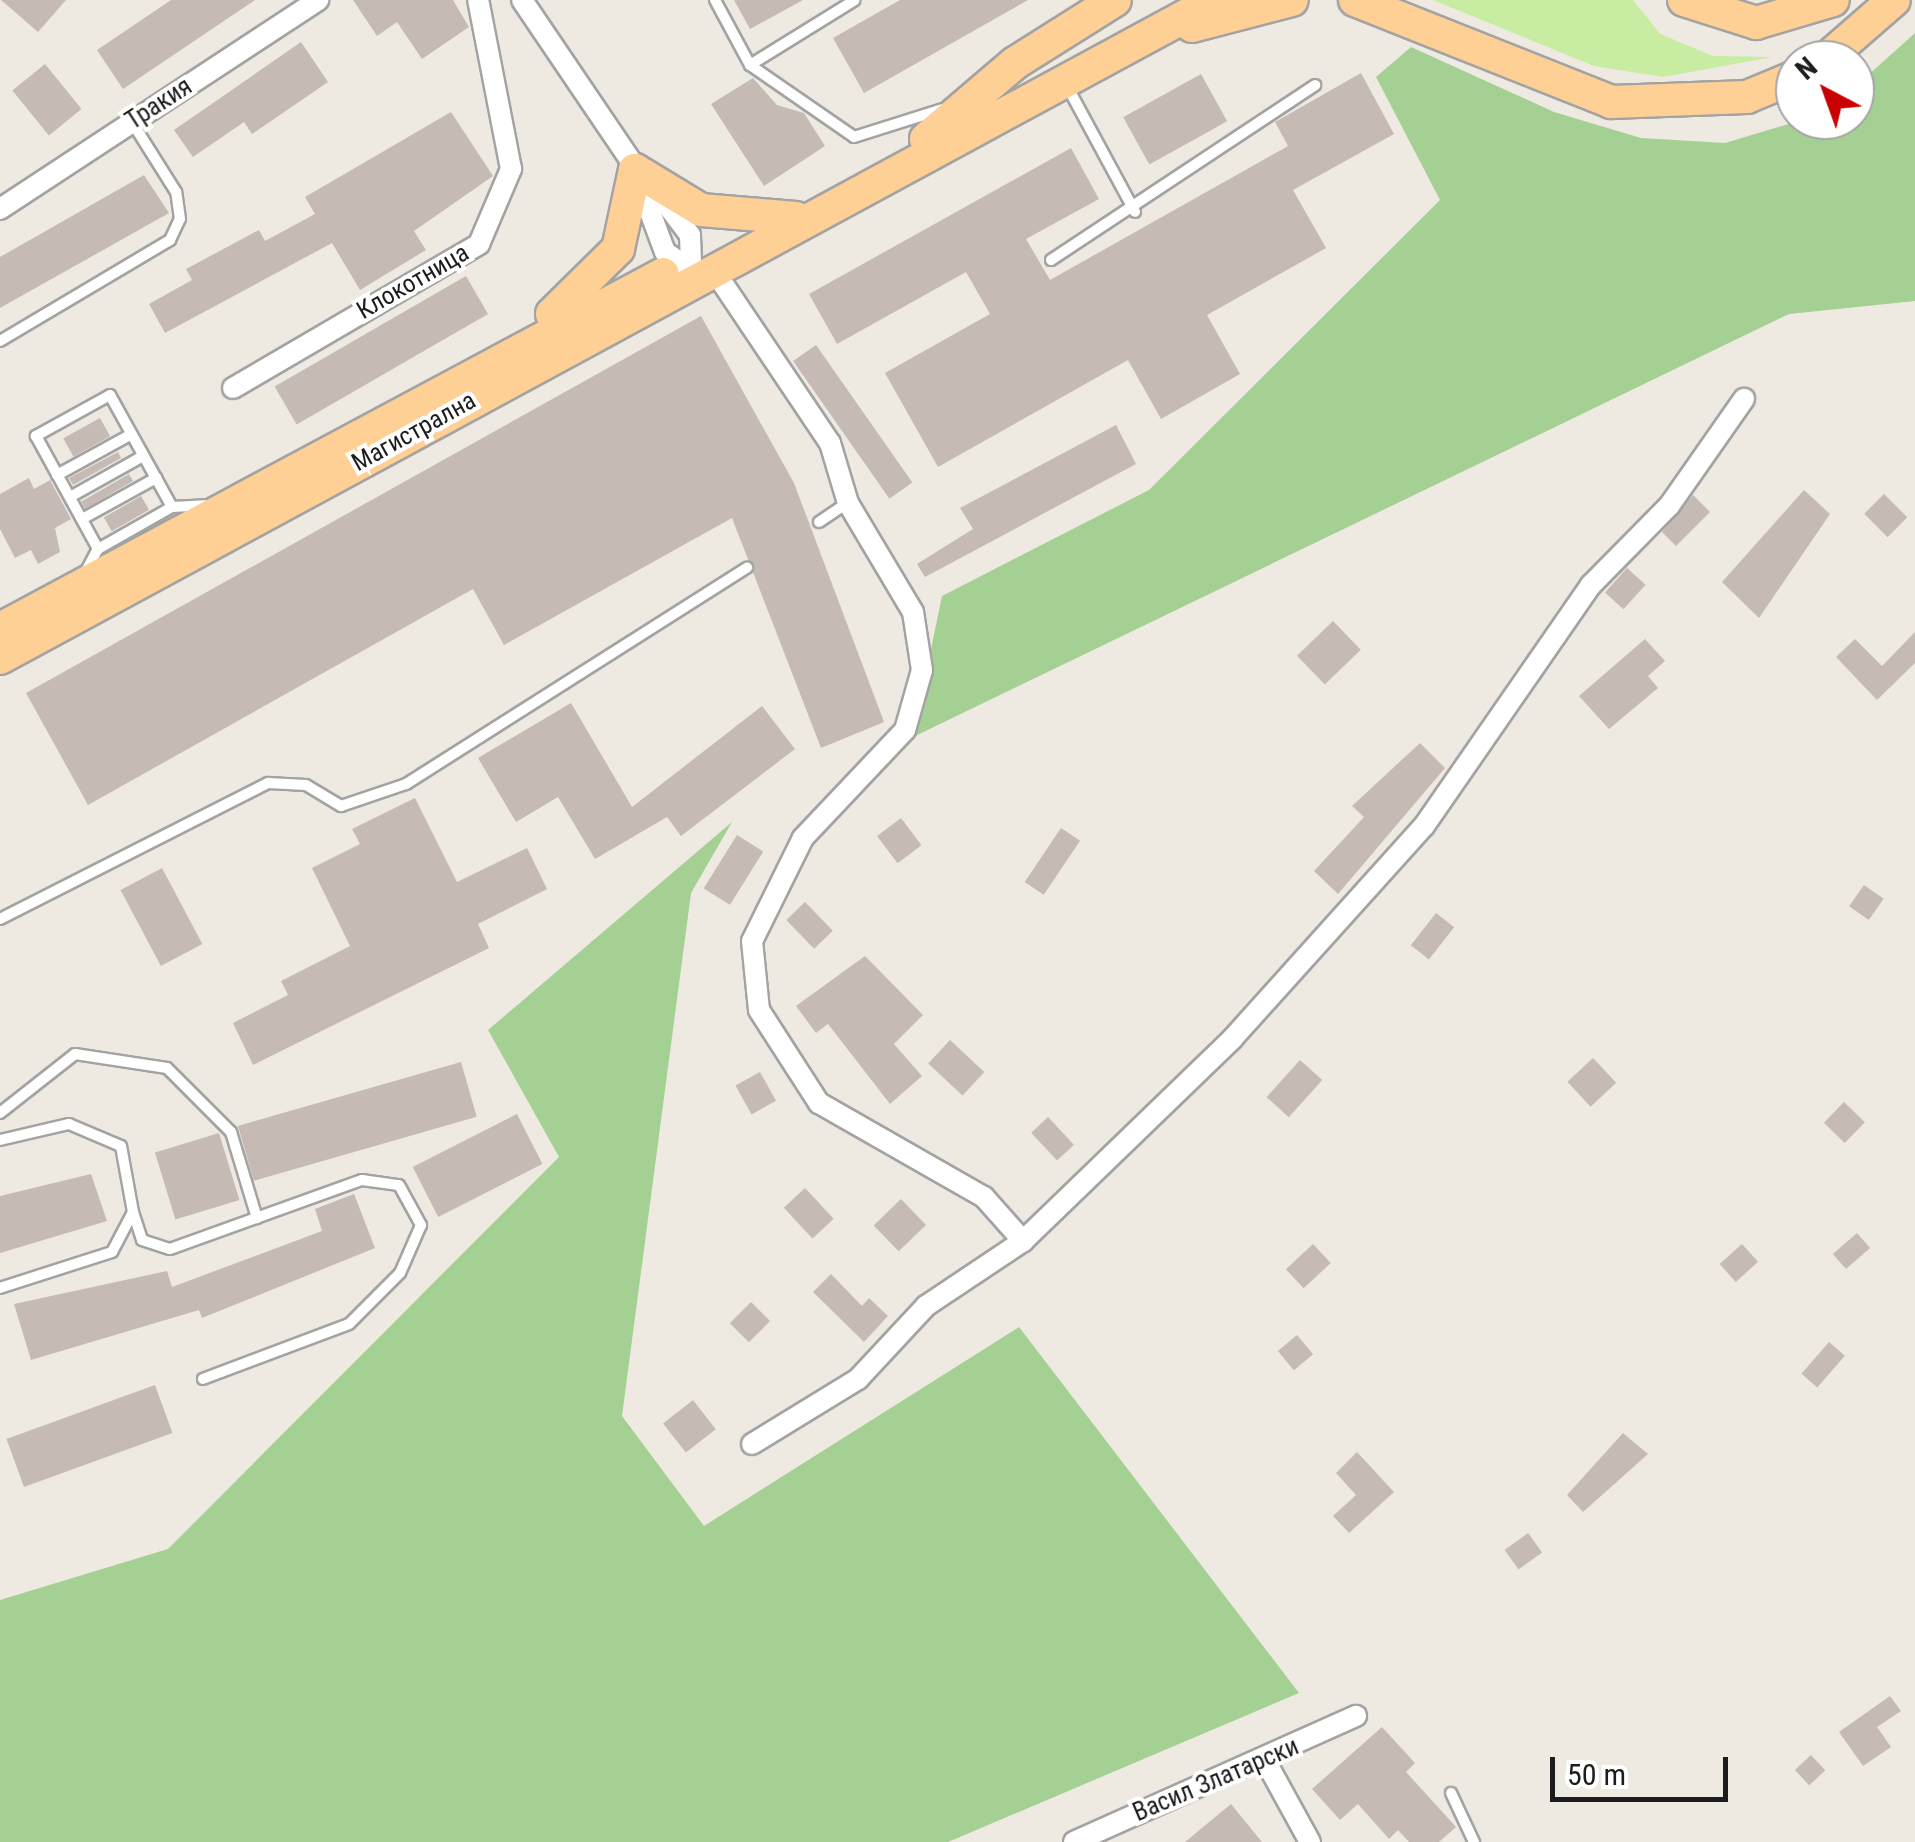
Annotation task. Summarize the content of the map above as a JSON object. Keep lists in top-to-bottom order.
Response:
{
  "streets": {
    "main road": ["Магистрална"],
    "street": ["Тракия", "Клокотница", "Васил Златарски"]
  },
  "scale_bar": "50 m",
  "north": "top left"
}
